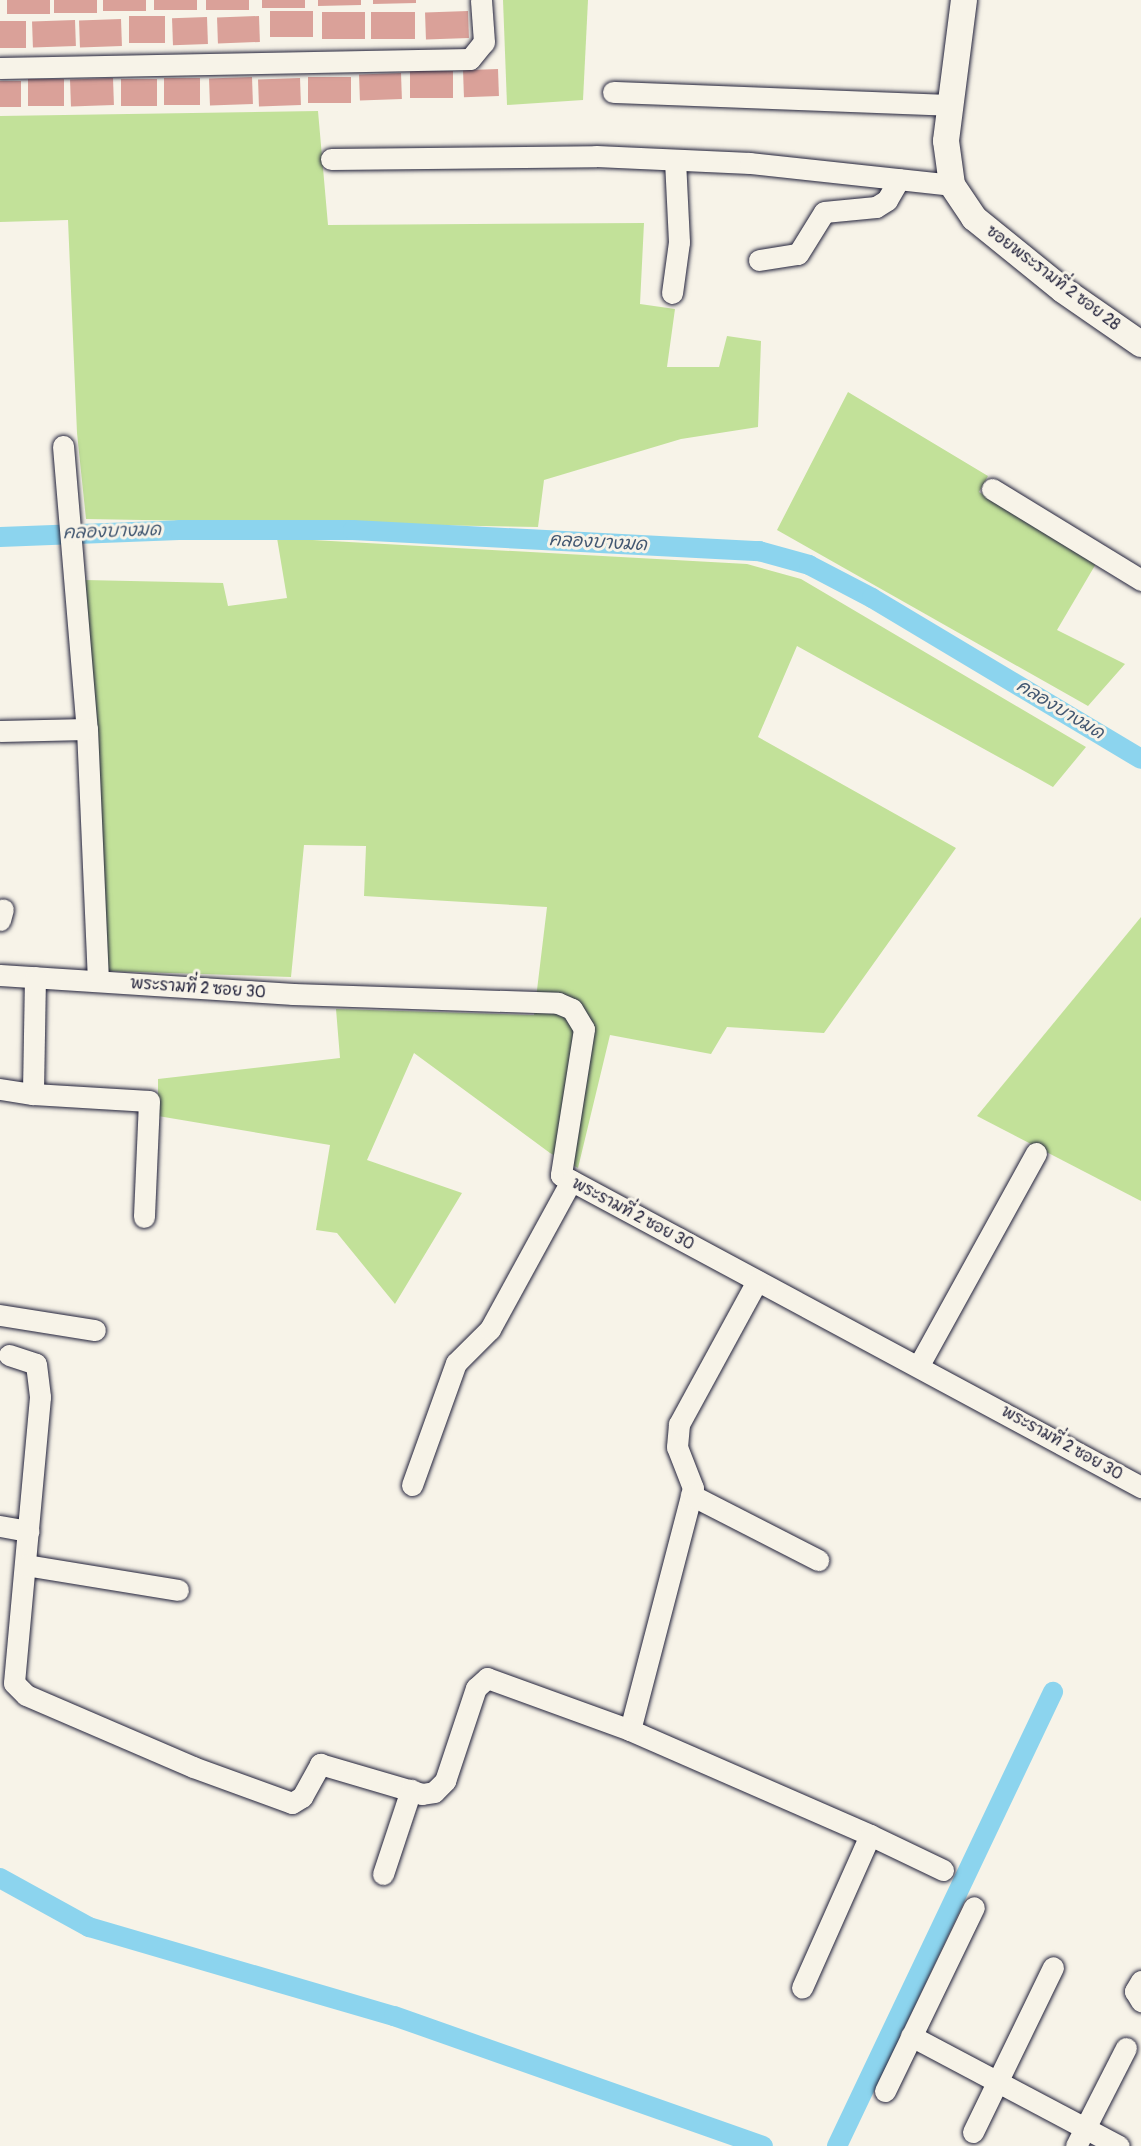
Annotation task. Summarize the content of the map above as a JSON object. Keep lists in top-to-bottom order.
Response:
{
  "streets": {
    "street": ["ซอยพระรามที่ 2 ซอย 28", "พระรามที่ 2 ซอย 30"]
  },
  "water": ["คลองบางมด"]
}
